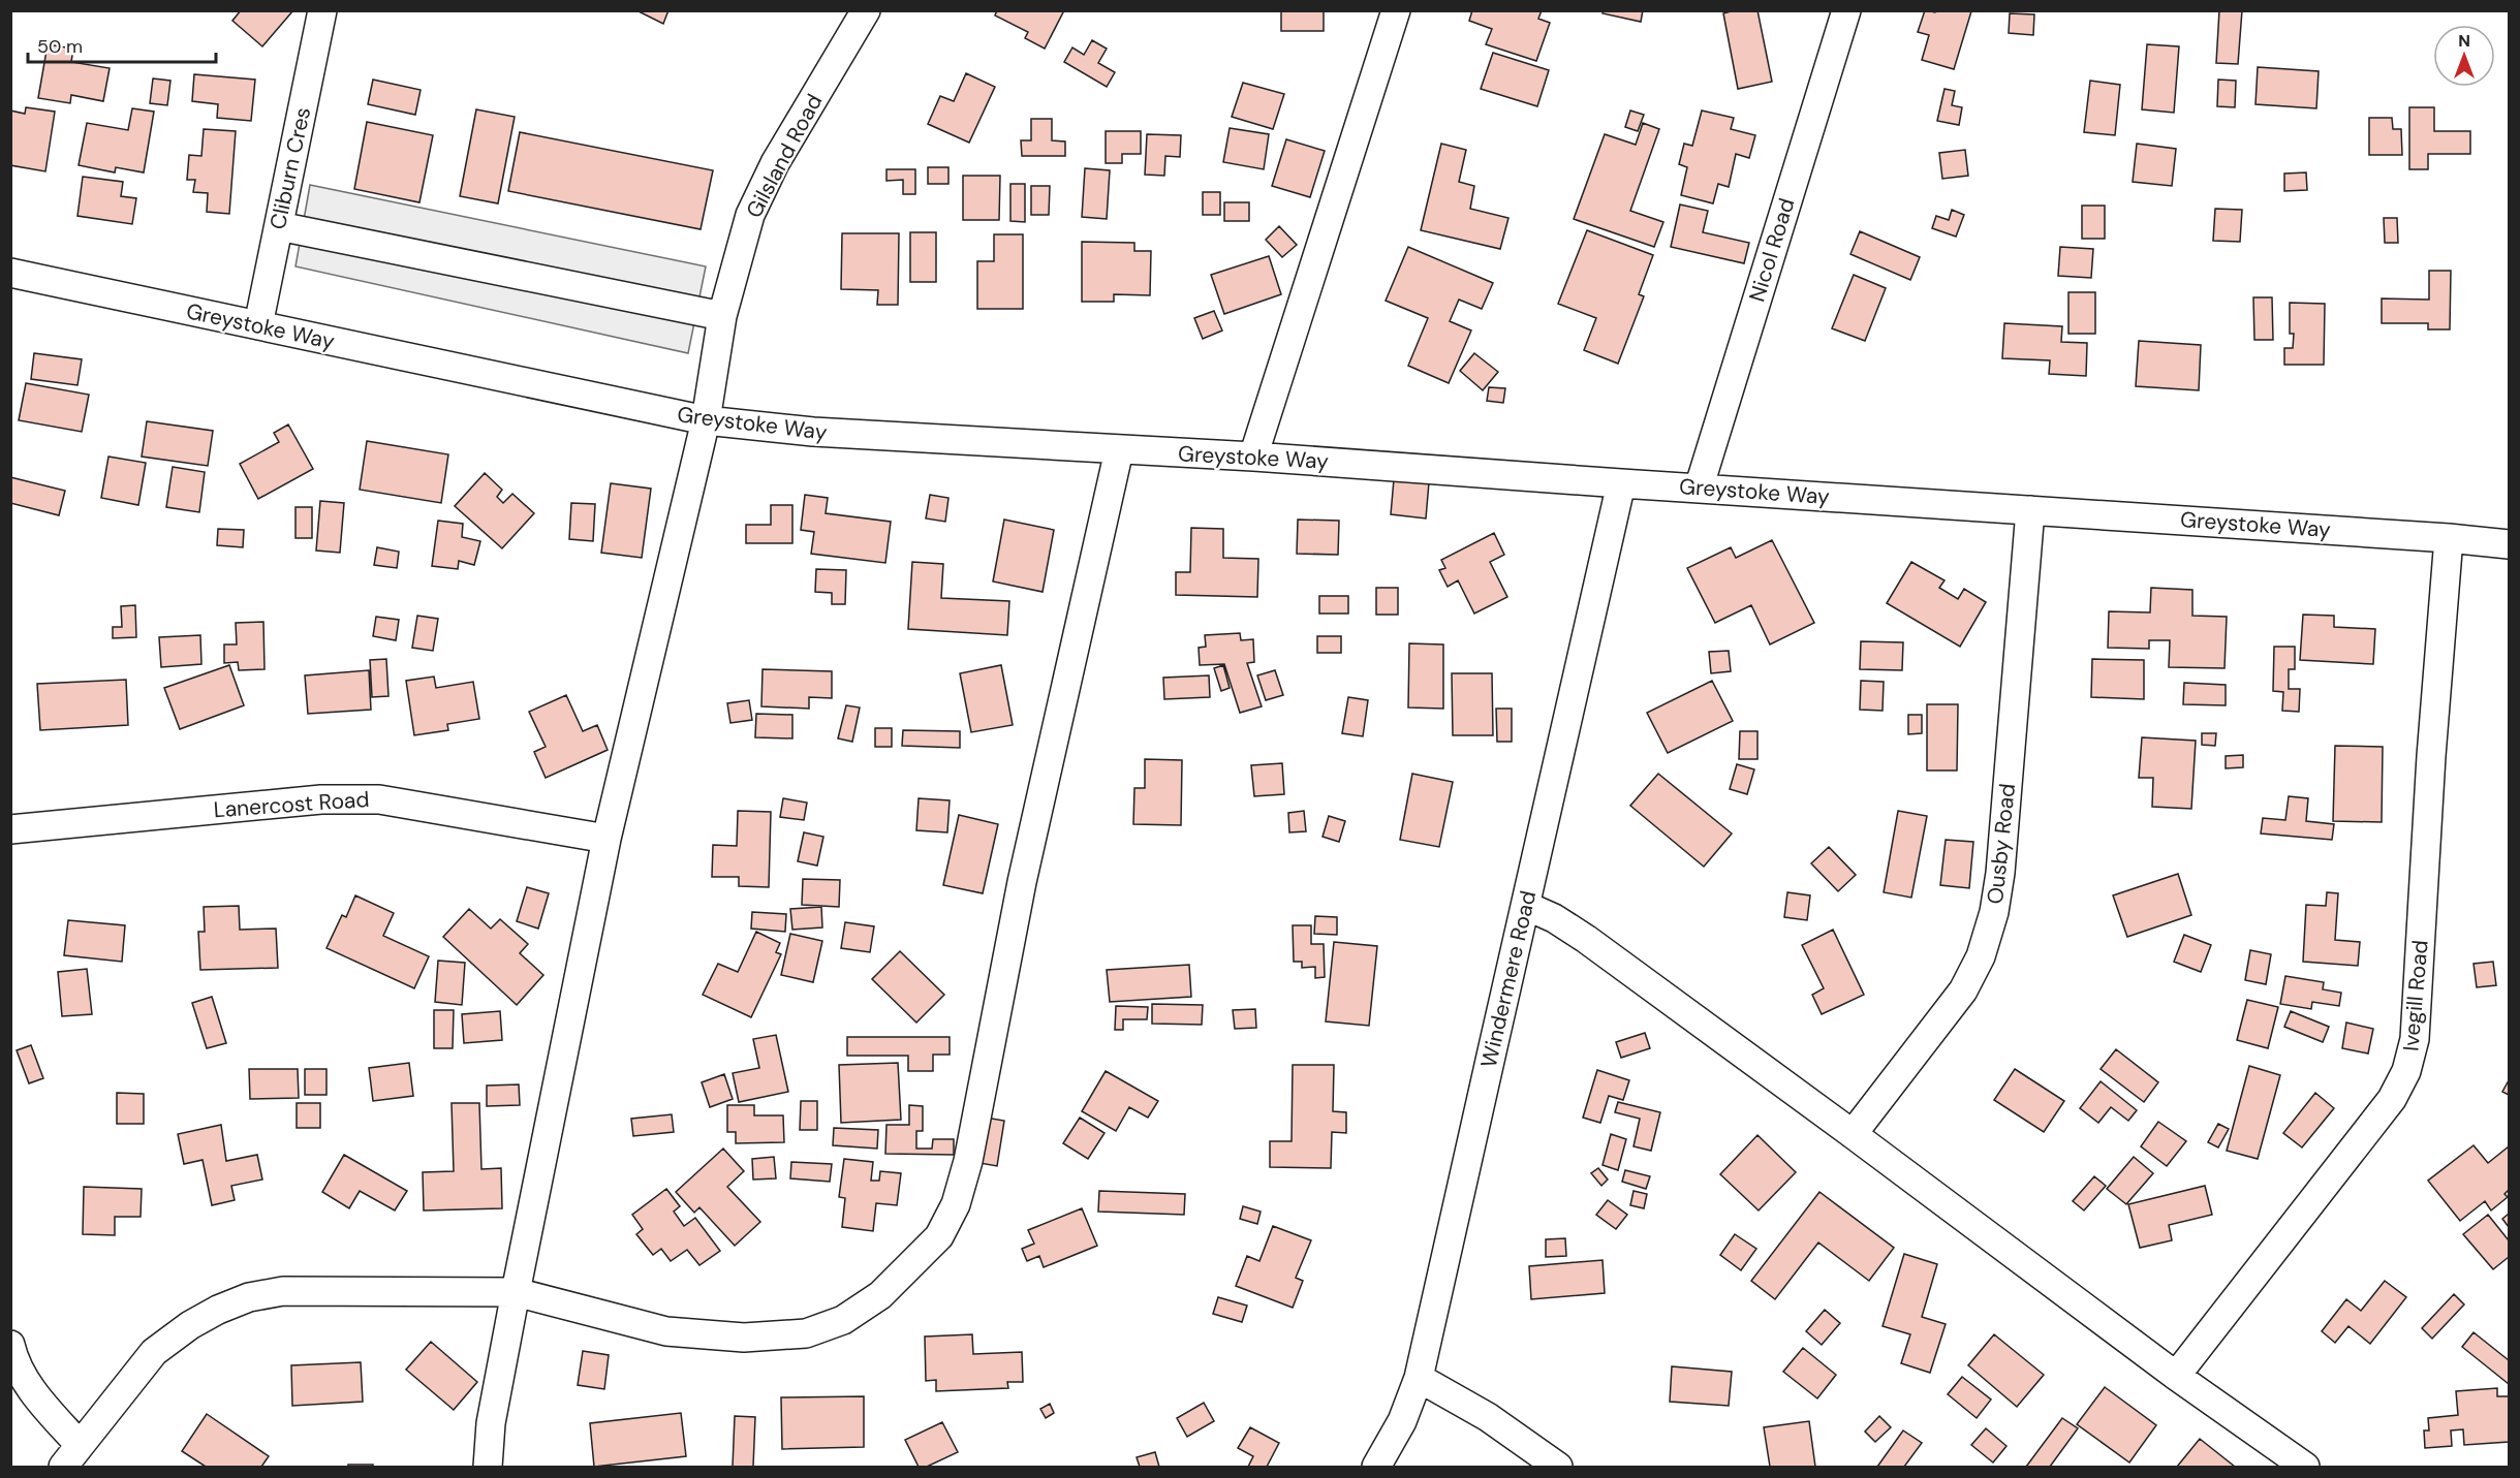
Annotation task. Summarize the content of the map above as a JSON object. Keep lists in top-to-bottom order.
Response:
{
  "streets": {
    "street": [
      "Gilsland Road",
      "Cliburn Cres",
      "Nicol Road",
      "Greystoke Way",
      "Lanercost Road",
      "Ousby Road",
      "Windermere Road",
      "Ivegill Road"
    ]
  },
  "crossings": [
    ["Gilsland Road", "Greystoke Way"],
    ["Gilsland Road", "Lanercost Road"],
    ["Cliburn Cres", "Greystoke Way"],
    ["Nicol Road", "Greystoke Way"],
    ["Greystoke Way", "Ousby Road"],
    ["Greystoke Way", "Windermere Road"],
    ["Greystoke Way", "Ivegill Road"]
  ],
  "scale_bar": "50 m",
  "north": "top"
}
